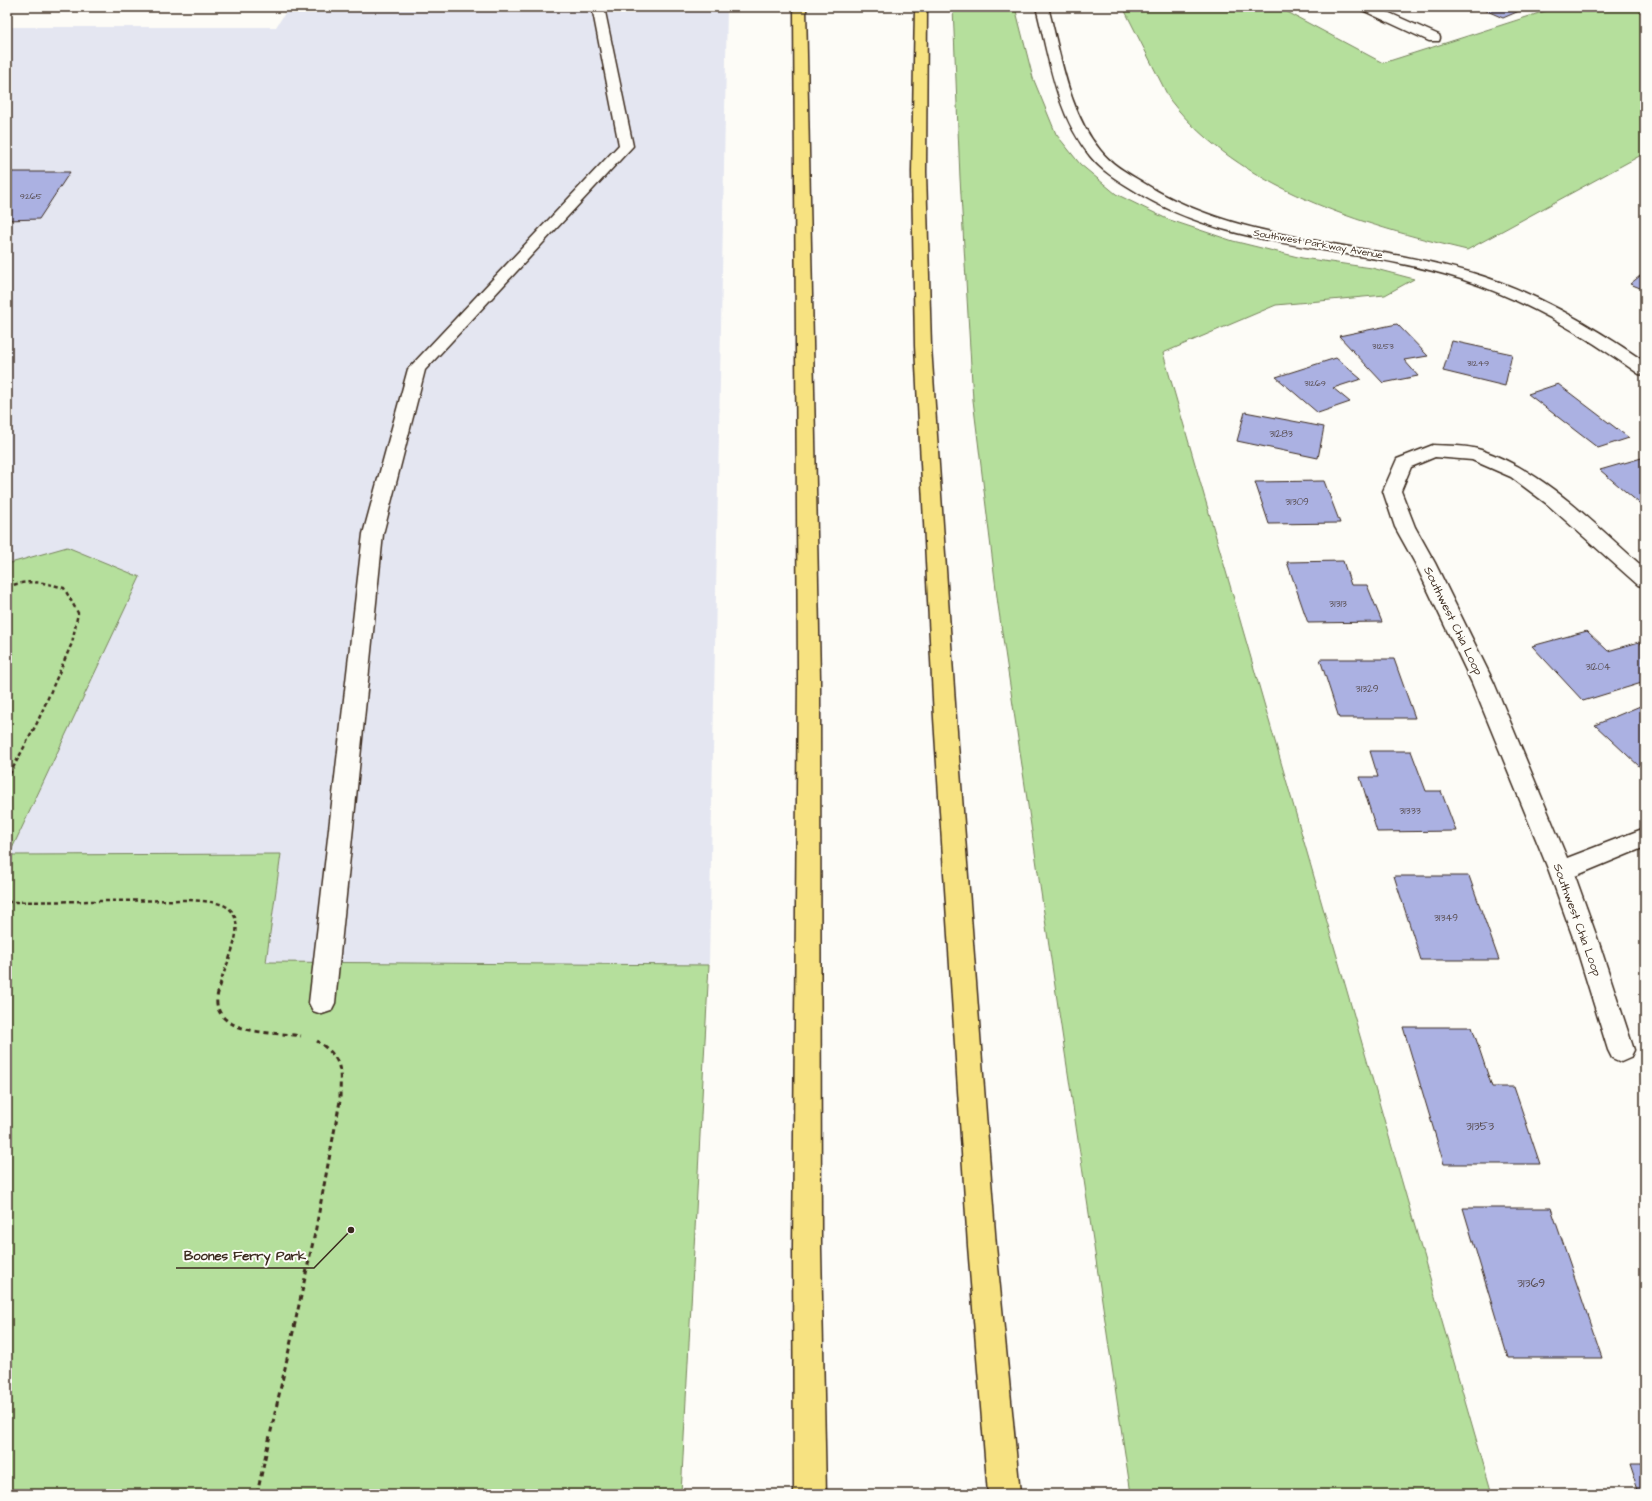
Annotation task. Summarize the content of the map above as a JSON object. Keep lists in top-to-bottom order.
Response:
{
  "streets": {
    "street": ["Southwest Parkway Avenue", "Southwest Chia Loop"]
  },
  "places": ["Boones Ferry Park"],
  "house_numbers": [
    "9265",
    "31253",
    "31249",
    "31269",
    "31283",
    "31309",
    "31313",
    "31204",
    "31329",
    "31333",
    "31349",
    "31353",
    "31369"
  ]
}
